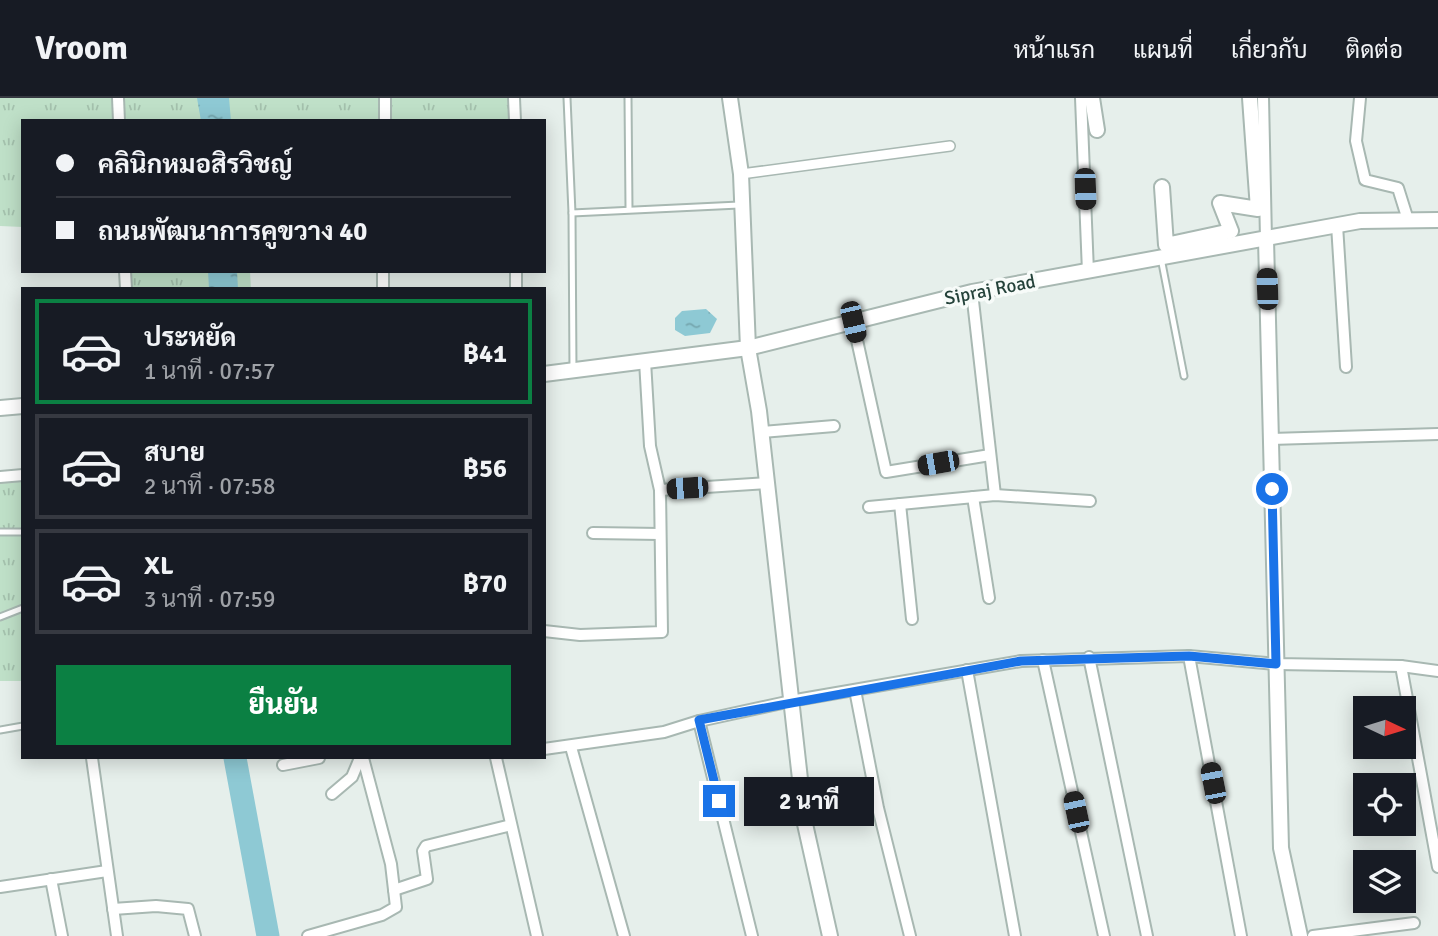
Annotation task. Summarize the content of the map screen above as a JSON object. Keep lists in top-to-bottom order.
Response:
{
  "streets": {
    "street": ["Sipraj Road"]
  },
  "north": "right",
  "page": {
    "header": "Vroom",
    "nav": [
      "หน้าแรก",
      "แผนที่",
      "เกี่ยวกับ",
      "ติดต่อ"
    ],
    "banner": ["คลินิกหมอสิรวิชญ์", "ถนนพัฒนาการคูขวาง 40"],
    "list": [
      {
        "name": "ประหยัด",
        "note": "1 นาที · 07:57",
        "value": "฿41"
      },
      {
        "name": "สบาย",
        "note": "2 นาที · 07:58",
        "value": "฿56"
      },
      {
        "name": "XL",
        "note": "3 นาที · 07:59",
        "value": "฿70"
      }
    ],
    "buttons": "ยืนยัน",
    "bubble": "2 นาที"
  }
}
